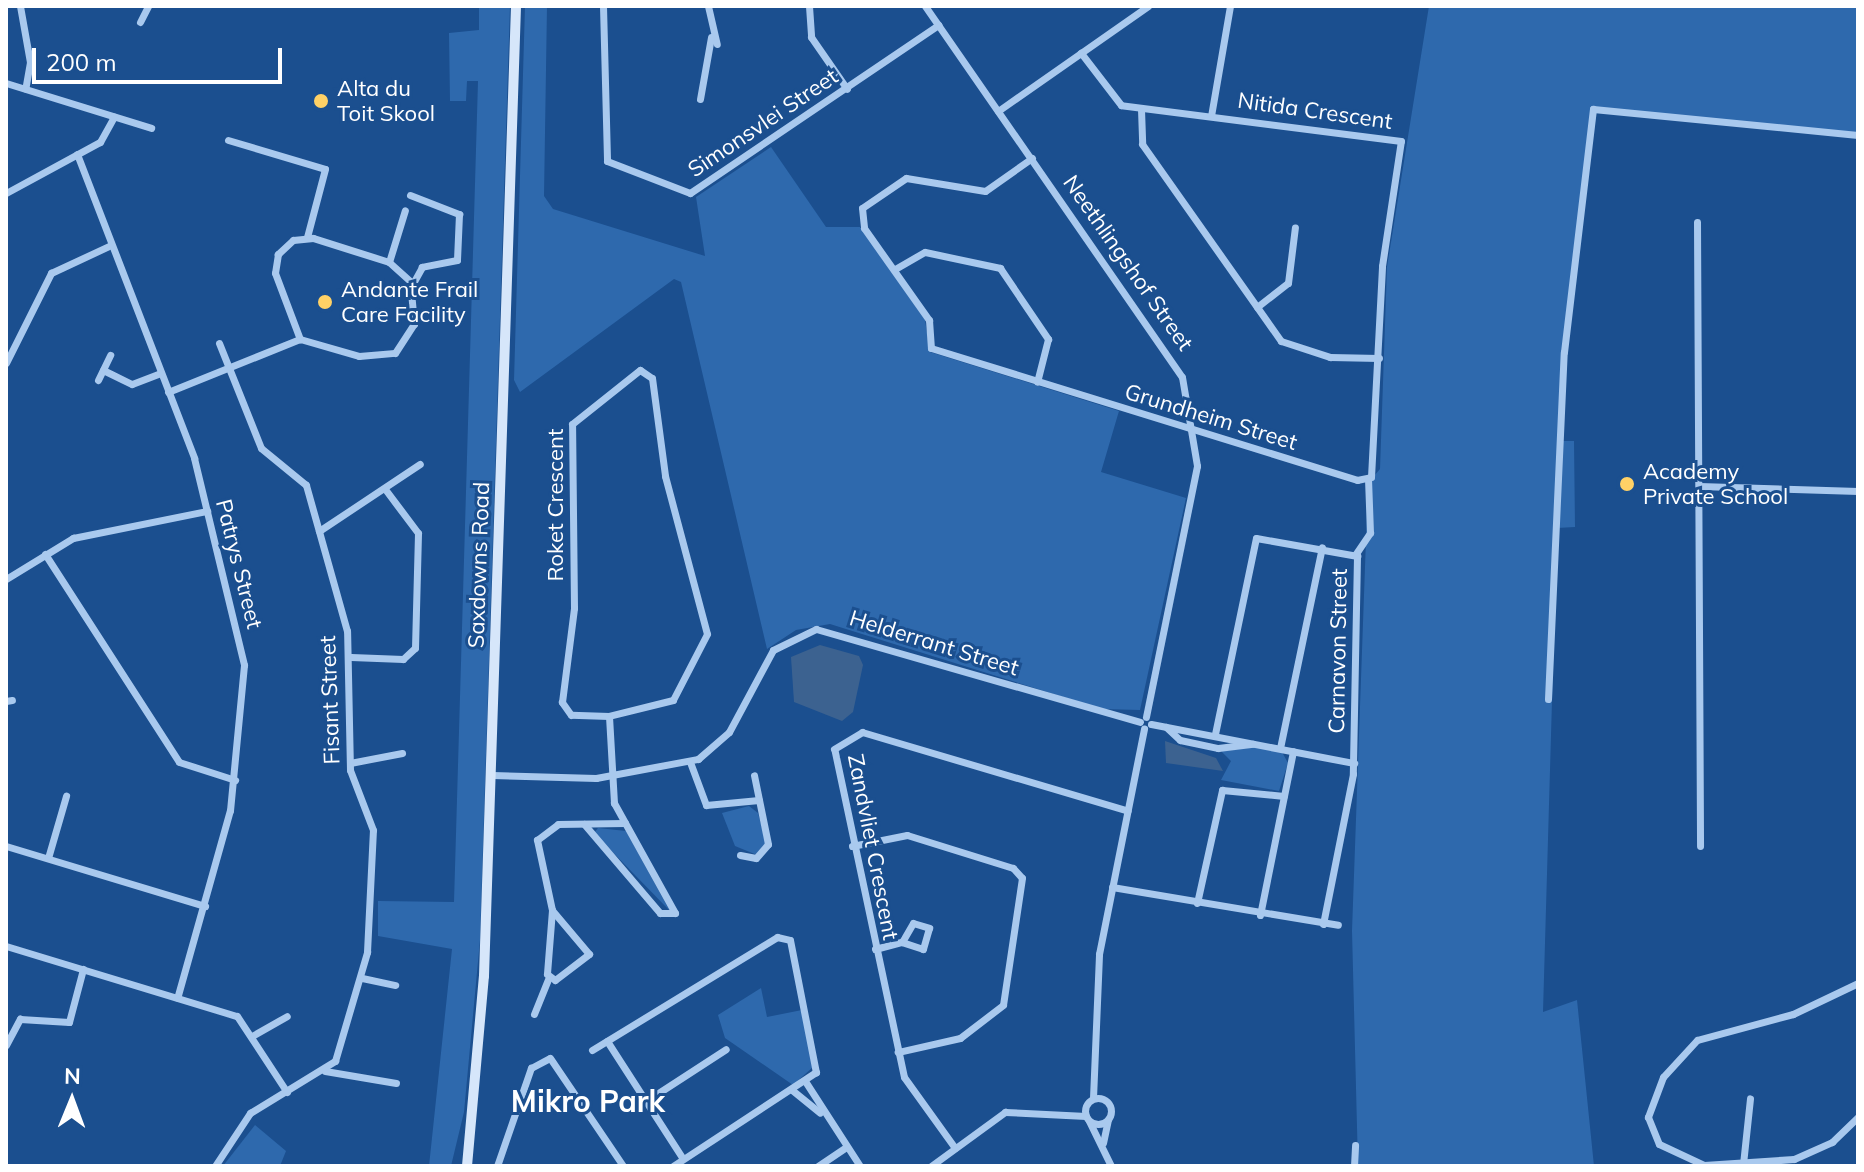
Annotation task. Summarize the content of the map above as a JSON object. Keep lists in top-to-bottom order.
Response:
{
  "streets": {
    "street": [
      "Nitida Crescent",
      "Simonsvlei Street",
      "Neethlingshof Street",
      "Grundheim Street",
      "Roket Crescent",
      "Patrys Street",
      "Saxdowns Road",
      "Helderrant Street",
      "Carnavon Street",
      "Fisant Street",
      "Zandvliet Crescent"
    ]
  },
  "crossings": [
    ["Simonsvlei Street", "Neethlingshof Street"],
    ["Neethlingshof Street", "Grundheim Street"],
    ["Neethlingshof Street", "Helderrant Street"],
    ["Neethlingshof Street", "Zandvliet Crescent"],
    ["Saxdowns Road", "Helderrant Street"],
    ["Helderrant Street", "Carnavon Street"]
  ],
  "districts": ["Mikro Park"],
  "places": ["Alta du Toit Skool", "Andante Frail Care Facility", "Academy Private School"],
  "scale_bar": "200 m",
  "north": "top"
}
